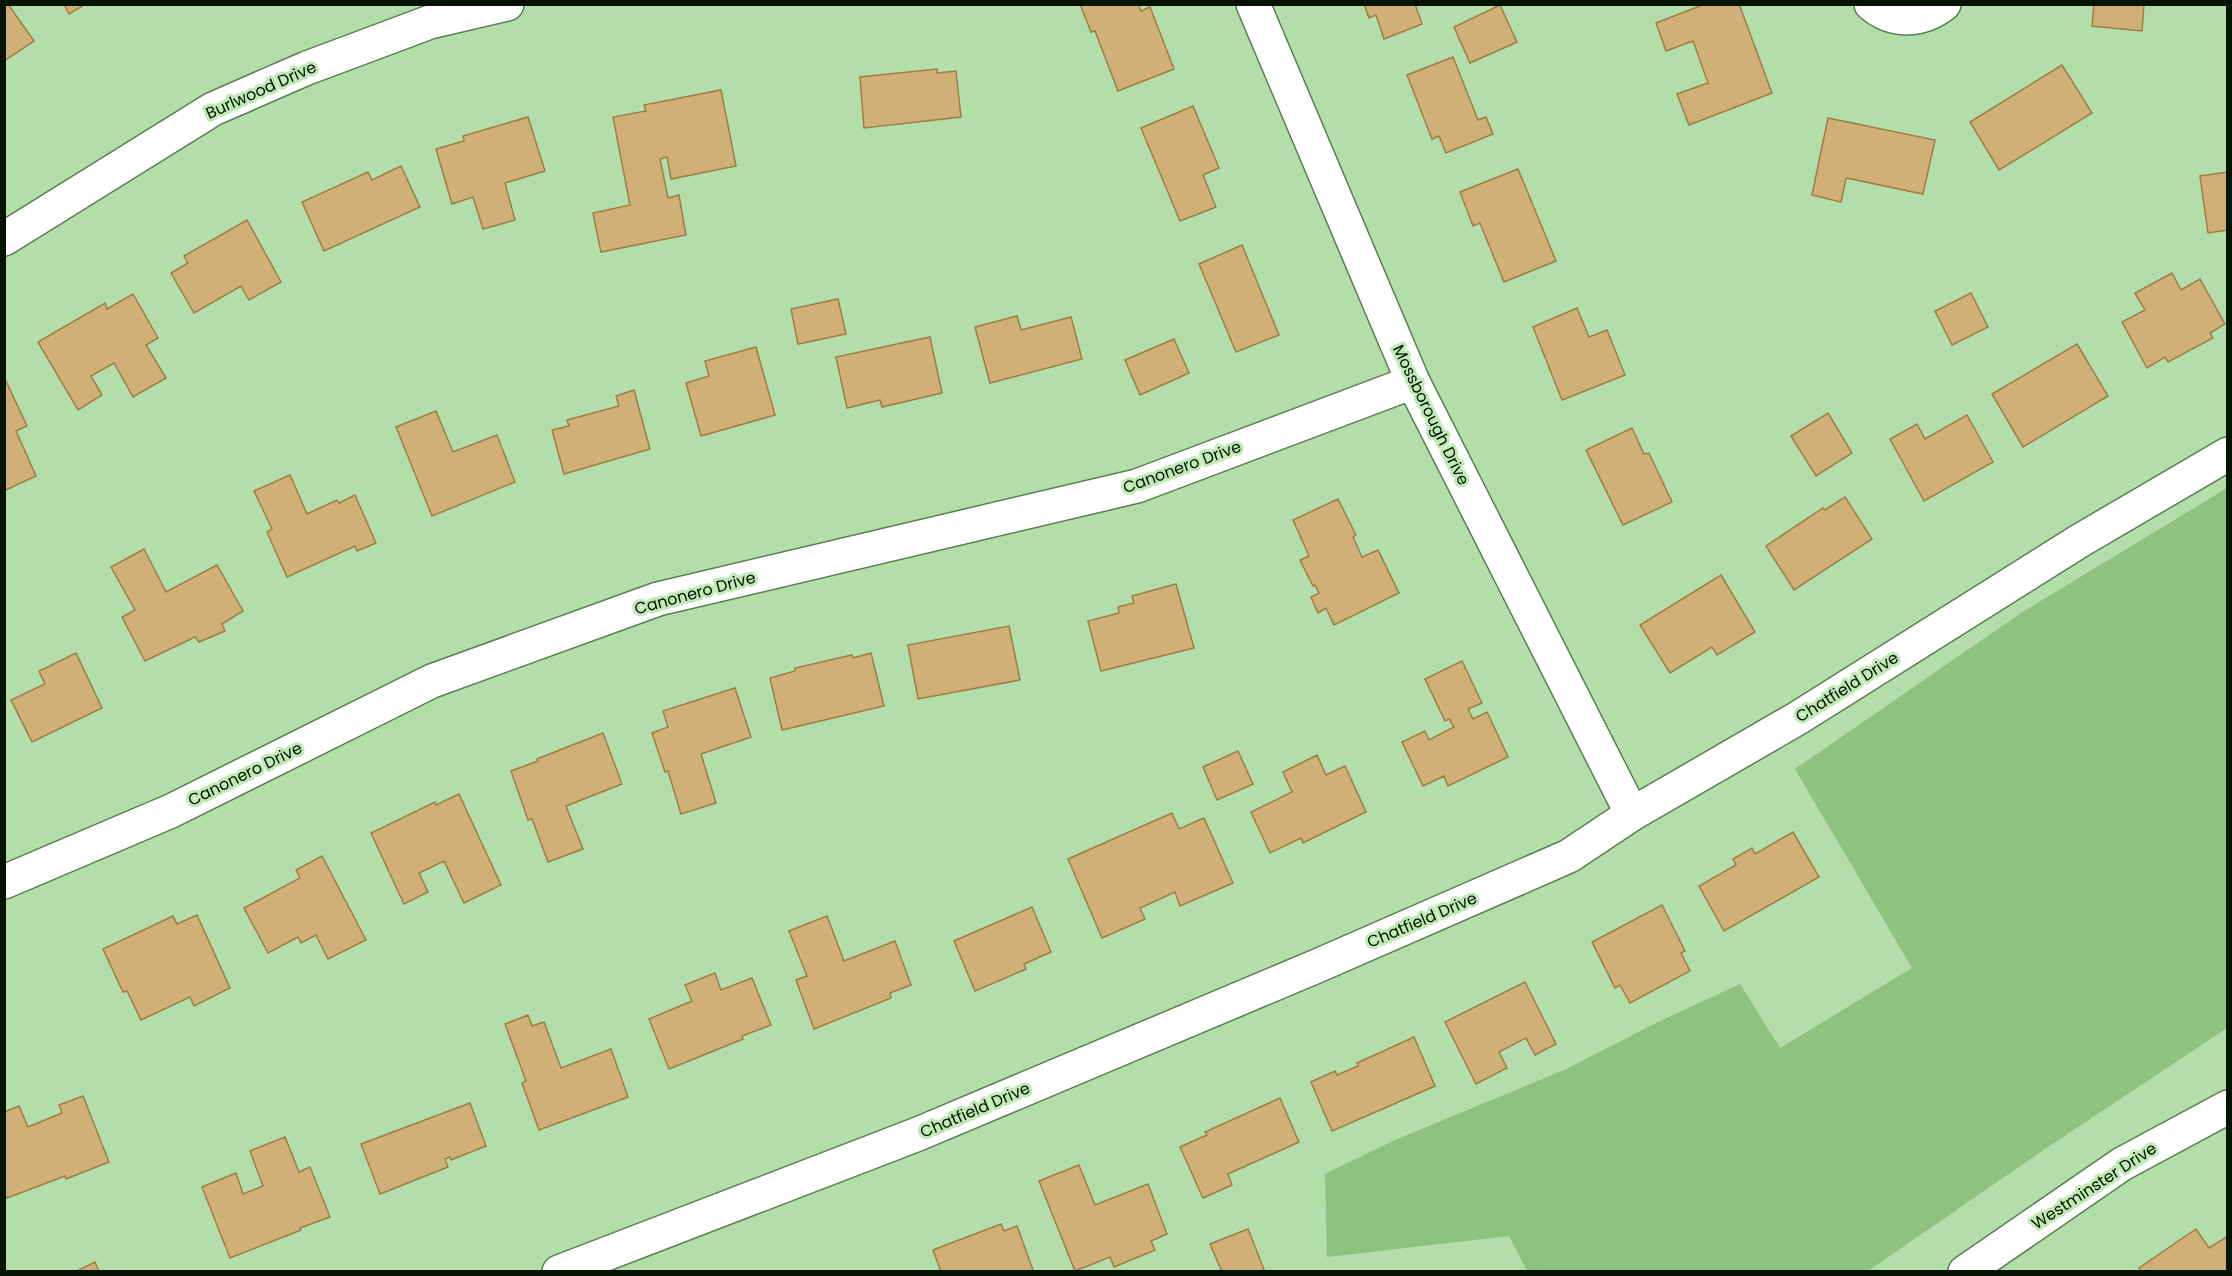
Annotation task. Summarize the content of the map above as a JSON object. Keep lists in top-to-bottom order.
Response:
{
  "streets": {
    "street": [
      "Burlwood Drive",
      "Mossborough Drive",
      "Canonero Drive",
      "Chatfield Drive",
      "Westminster Drive"
    ]
  },
  "crossings": [
    ["Mossborough Drive", "Canonero Drive"],
    ["Mossborough Drive", "Chatfield Drive"]
  ]
}
